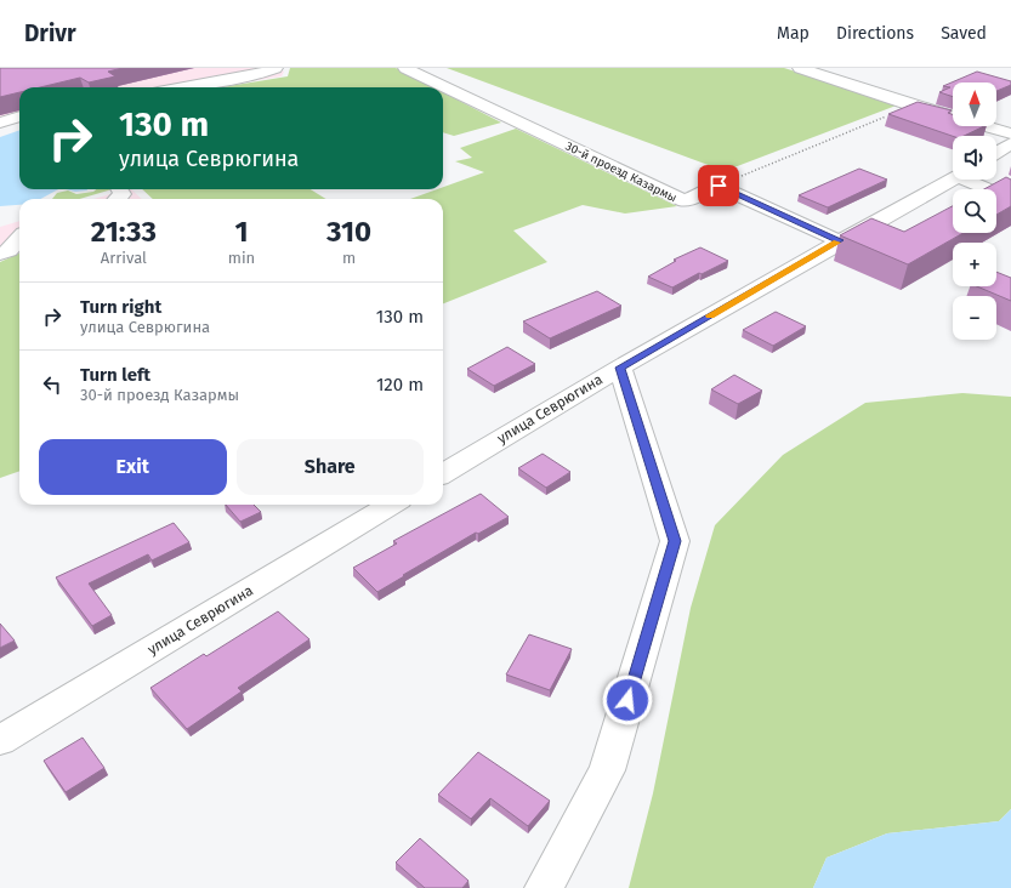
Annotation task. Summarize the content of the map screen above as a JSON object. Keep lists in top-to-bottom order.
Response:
{
  "streets": {
    "street": ["30-й проезд Казармы", "улица Севрюгина"]
  },
  "north": "top",
  "page": {
    "header": "Drivr",
    "nav": ["Map", "Directions", "Saved"],
    "map_buttons": ["+", "−"],
    "turn": ["130 m", "улица Севрюгина"],
    "eta": [
      "21:33",
      "Arrival",
      "1",
      "min",
      "310",
      "m"
    ],
    "list": [
      {
        "name": "Turn right",
        "note": "улица Севрюгина",
        "value": "130 m"
      },
      {
        "name": "Turn left",
        "note": "30-й проезд Казармы",
        "value": "120 m"
      }
    ],
    "buttons": ["Exit", "Share"]
  }
}
